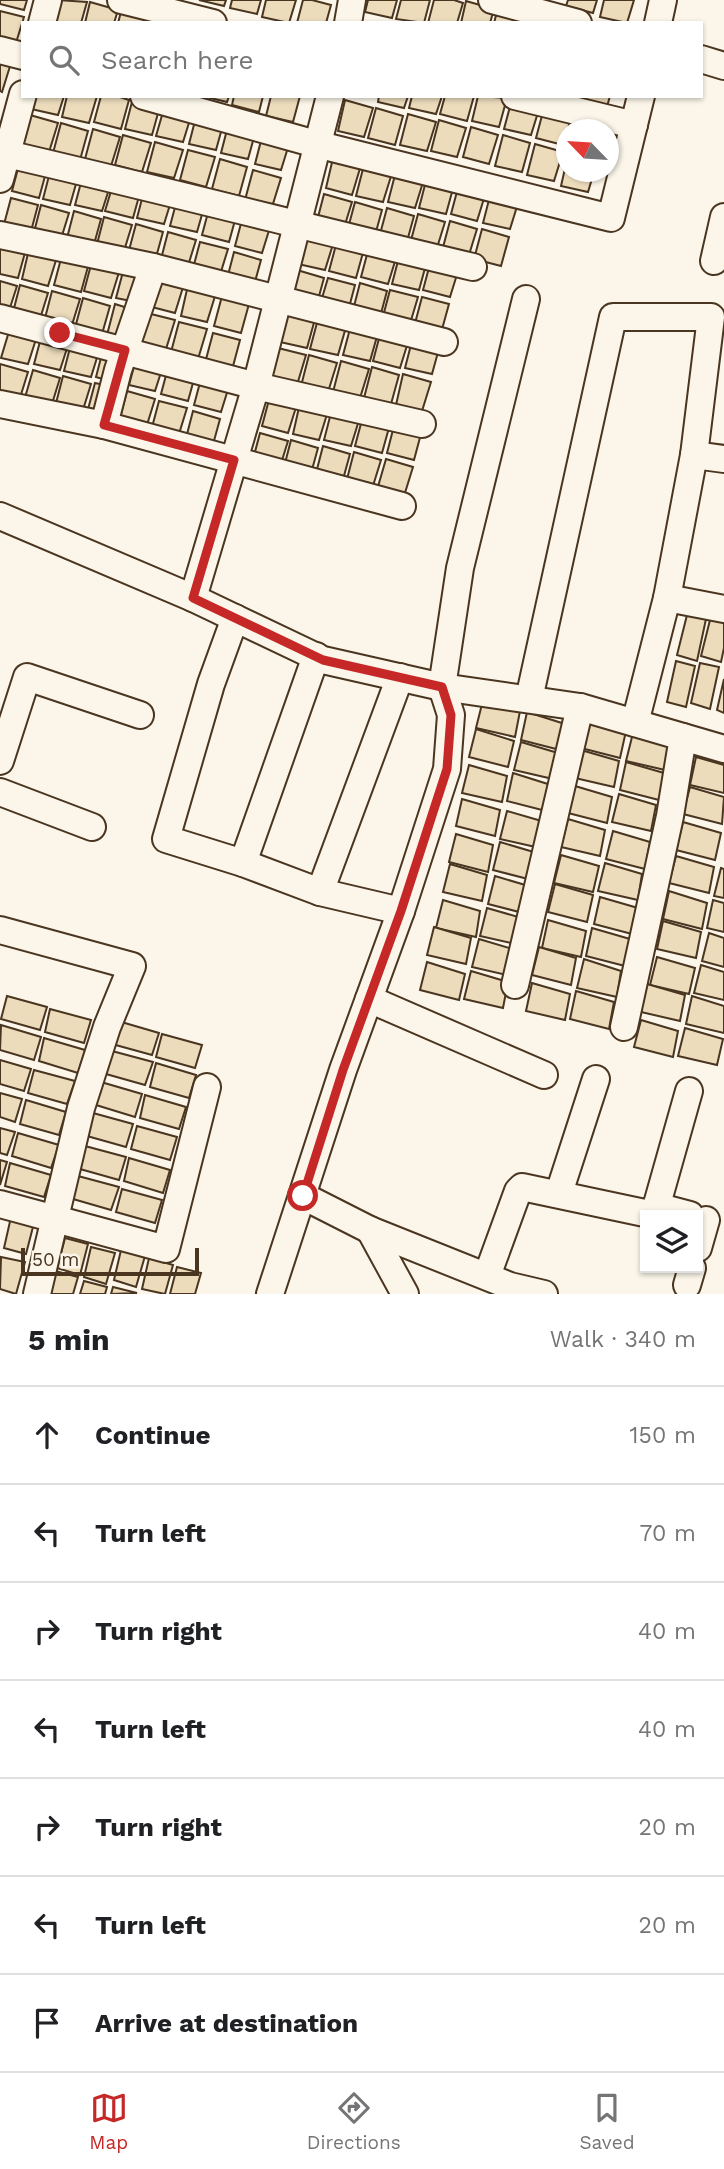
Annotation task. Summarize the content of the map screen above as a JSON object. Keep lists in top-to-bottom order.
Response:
{
  "scale_bar": "50 m",
  "north": "top left",
  "page": {
    "search": "Search here",
    "scale": "50 m",
    "heading": ["5 min", "Walk · 340 m"],
    "list": [
      ["Continue", "150 m"],
      ["Turn left", "70 m"],
      ["Turn right", "40 m"],
      ["Turn left", "40 m"],
      ["Turn right", "20 m"],
      ["Turn left", "20 m"],
      "Arrive at destination"
    ],
    "nav": ["Map", "Directions", "Saved"]
  }
}
